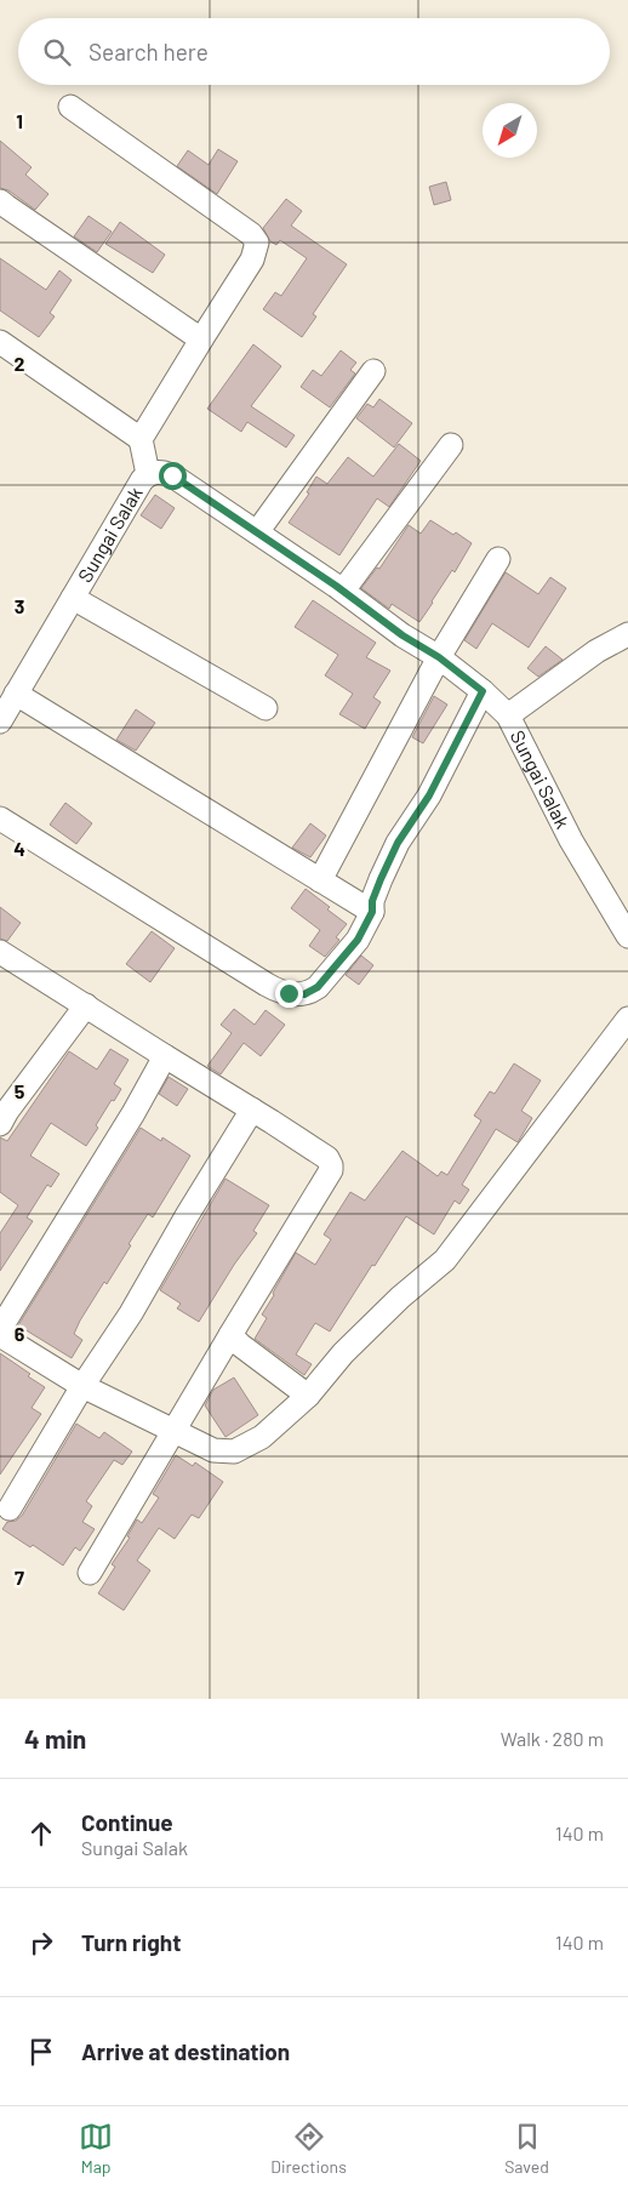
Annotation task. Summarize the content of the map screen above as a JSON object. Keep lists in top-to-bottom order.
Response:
{
  "streets": {
    "street": ["Sungai Salak"]
  },
  "north": "bottom left",
  "page": {
    "search": "Search here",
    "heading": ["4 min", "Walk · 280 m"],
    "list": [
      ["Continue", "Sungai Salak", "140 m"],
      ["Turn right", "140 m"],
      "Arrive at destination"
    ],
    "nav": ["Map", "Directions", "Saved"]
  },
  "grid": {
    "rows": [
      "1",
      "2",
      "3",
      "4",
      "5",
      "6",
      "7"
    ]
  }
}
